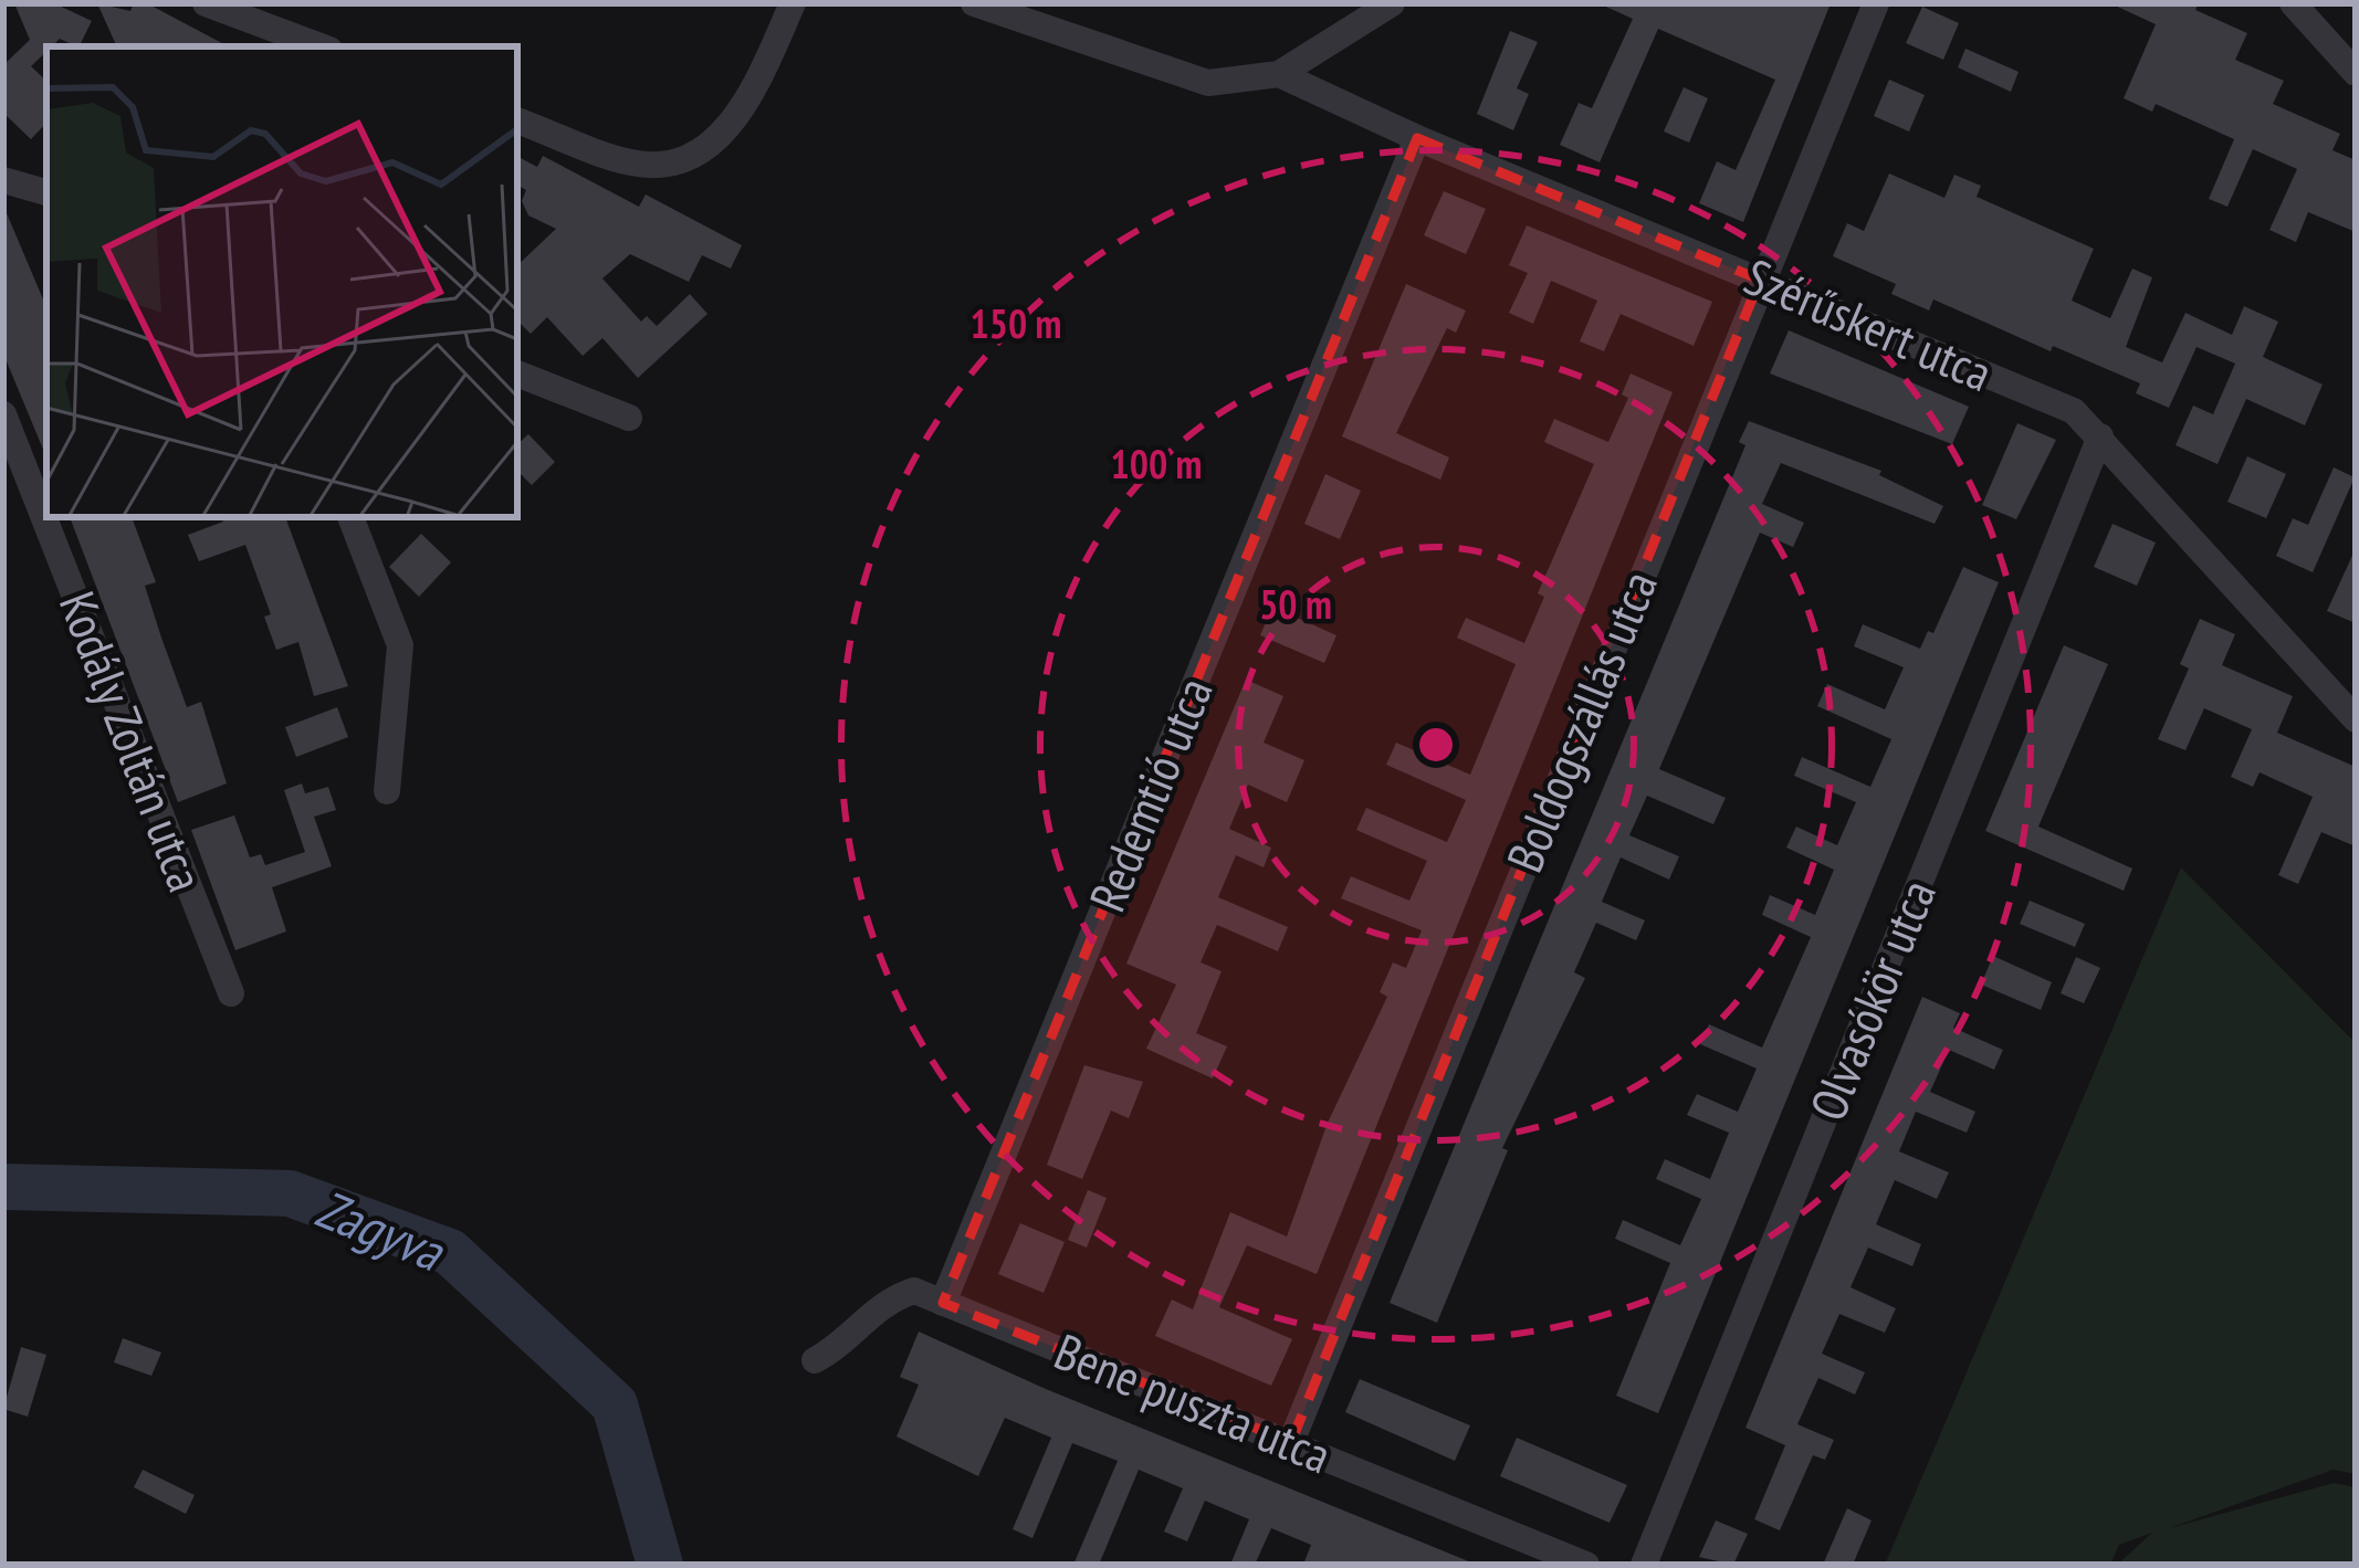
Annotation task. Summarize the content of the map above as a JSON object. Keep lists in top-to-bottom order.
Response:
{
  "streets": {
    "street": [
      "Szérűskert utca",
      "Boldogszállás utca",
      "Kodály Zoltán utca",
      "Redemtió utca",
      "Olvasókör utca",
      "Bene puszta utca"
    ]
  },
  "crossings": [
    ["Szérűskert utca", "Boldogszállás utca"],
    ["Szérűskert utca", "Redemtió utca"],
    ["Szérűskert utca", "Olvasókör utca"],
    ["Boldogszállás utca", "Bene puszta utca"],
    ["Redemtió utca", "Bene puszta utca"]
  ],
  "water": ["Zagyva"],
  "rings": ["150 m", "100 m", "50 m"]
}
